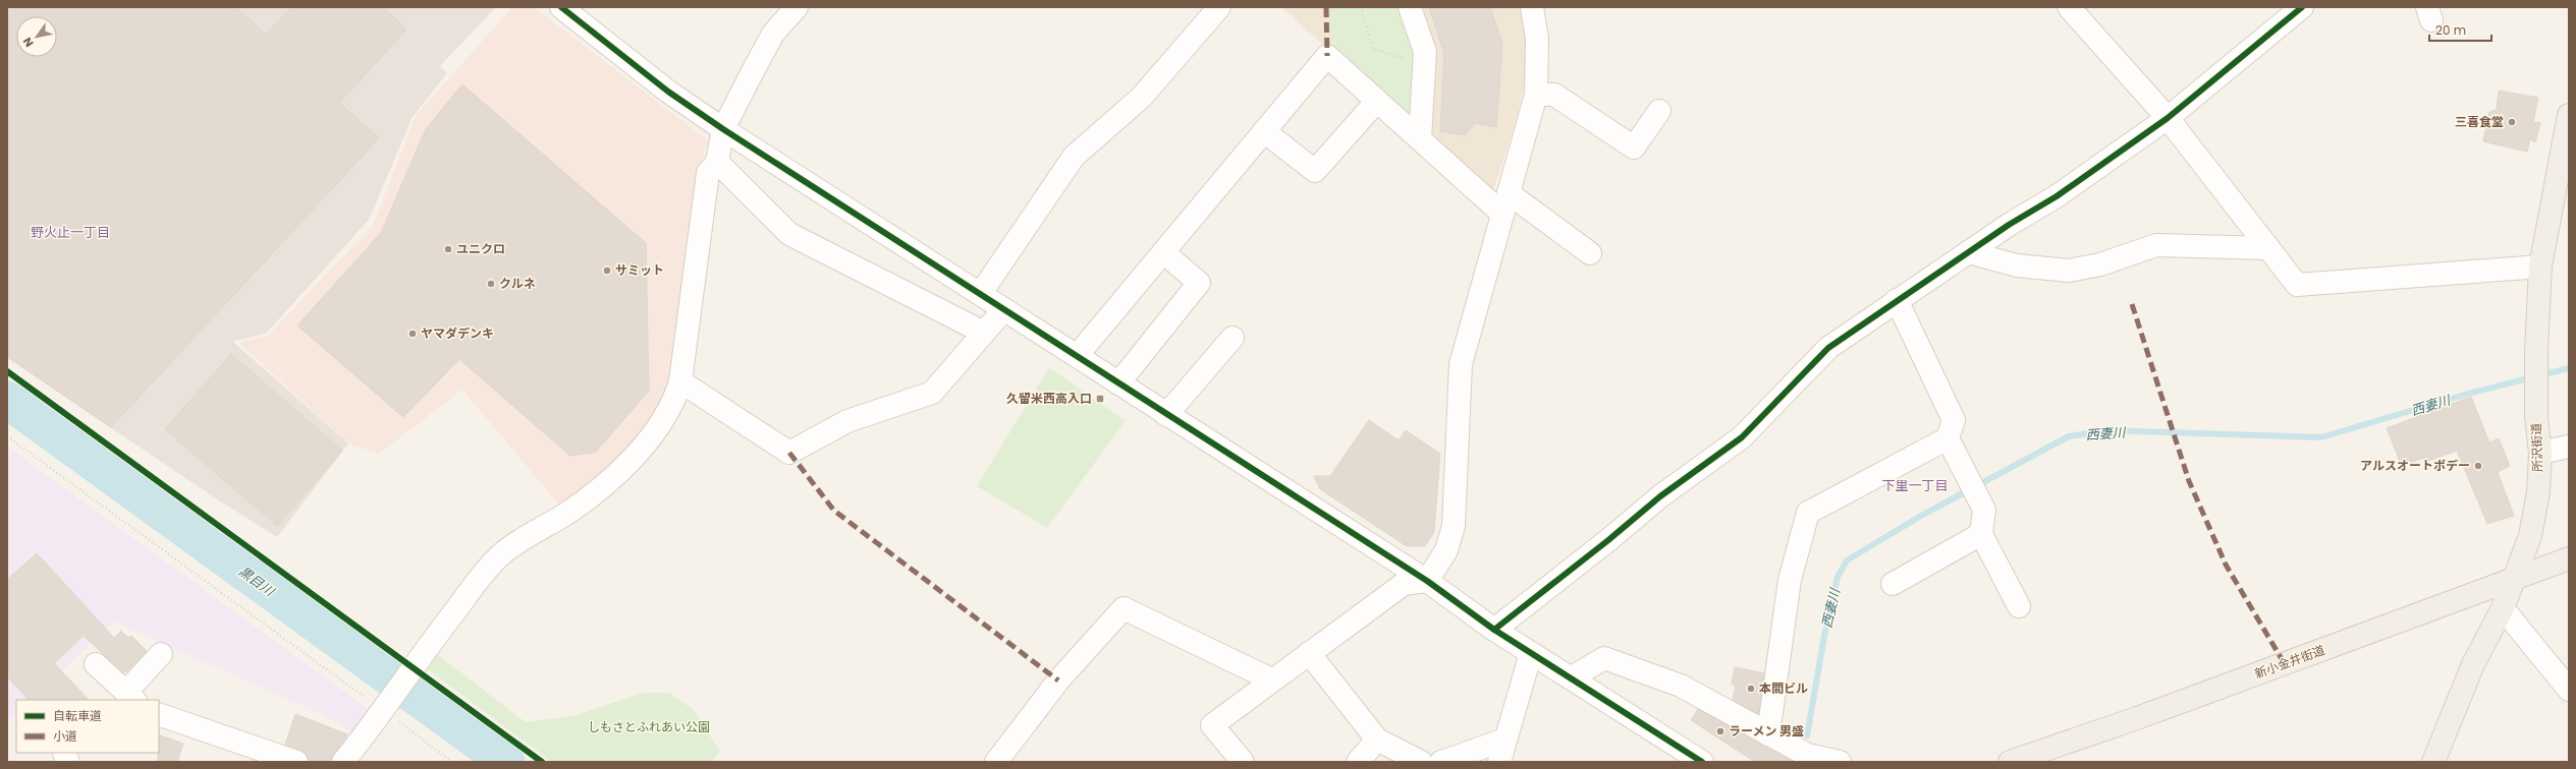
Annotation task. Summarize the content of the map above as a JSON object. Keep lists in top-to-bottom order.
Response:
{
  "streets": {
    "main road": ["所沢街道", "新小金井街道"]
  },
  "crossings": [
    ["所沢街道", "新小金井街道"]
  ],
  "districts": ["野火止一丁目", "下里一丁目"],
  "water": ["西妻川", "黒目川"],
  "parks": ["しもさとふれあい公園"],
  "places": {
    "other": [
      "三喜食堂",
      "ユニクロ",
      "サミット",
      "クルネ",
      "ヤマダデンキ",
      "アルスオートボデー",
      "本間ビル",
      "ラーメン 男盛"
    ],
    "transit": ["久留米西高入口"]
  },
  "legend": ["自転車道", "小道"],
  "scale_bar": "20 m",
  "north": "bottom left"
}
